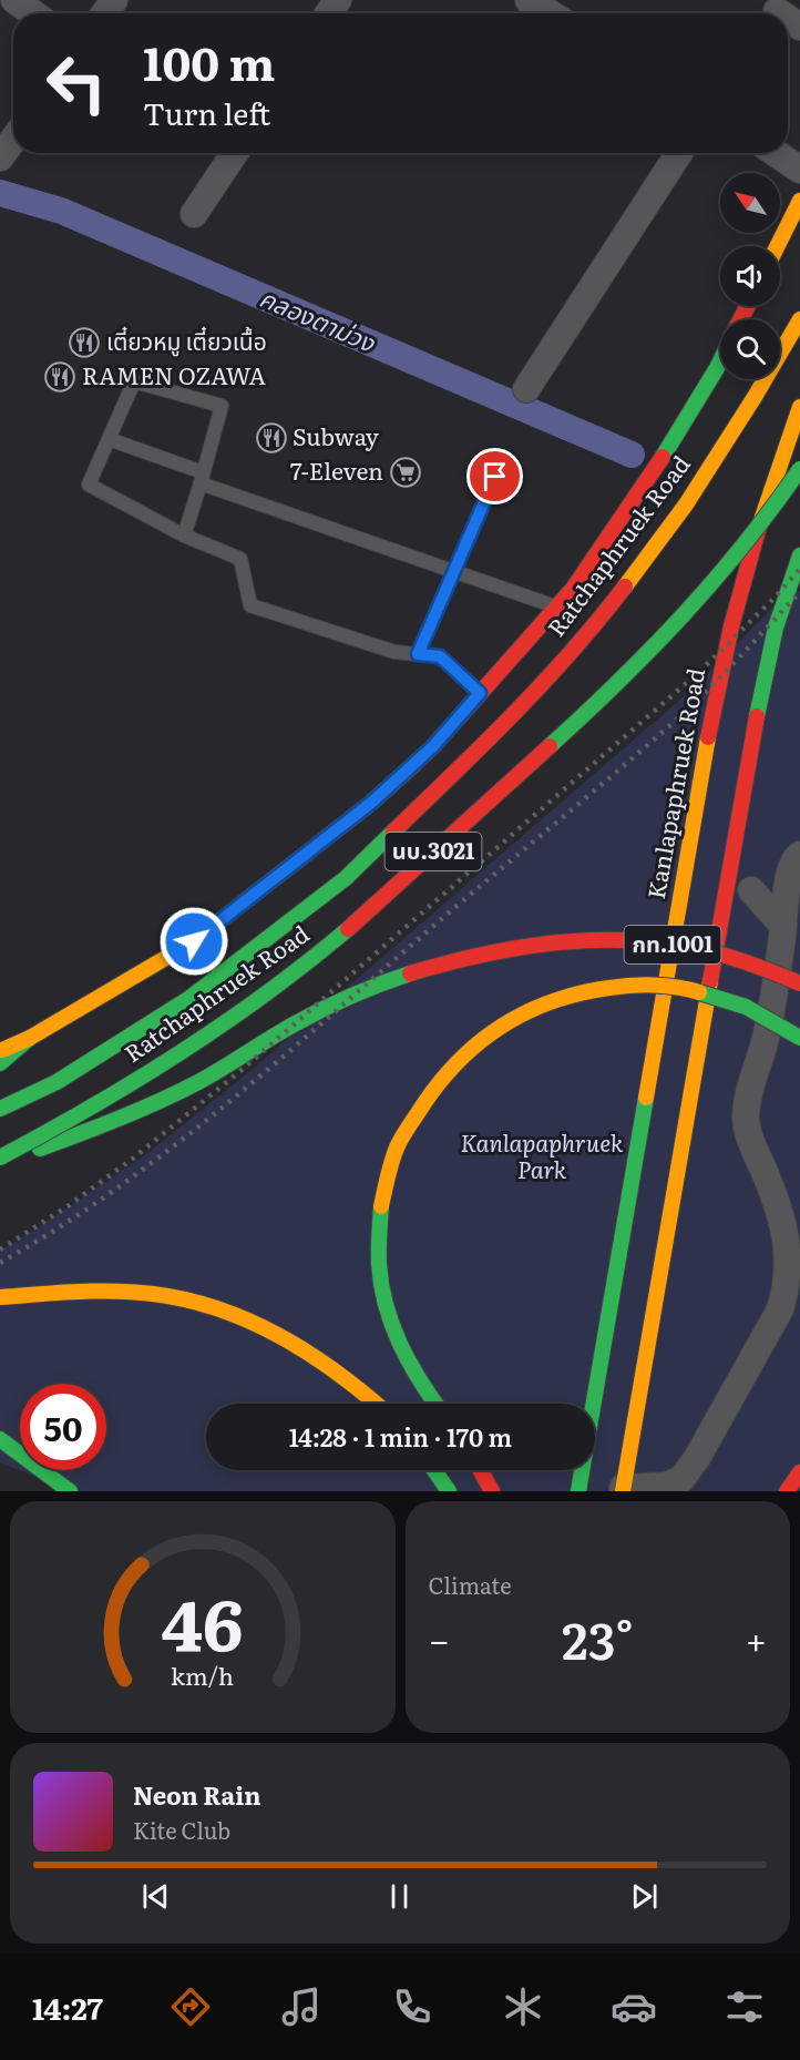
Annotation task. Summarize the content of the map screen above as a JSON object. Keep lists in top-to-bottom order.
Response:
{
  "streets": {
    "main road": [
      "Ratchaphruek Road",
      "Kanlapaphruek Road",
      "นบ.3021",
      "กท.1001"
    ]
  },
  "water": ["คลองตาม่วง"],
  "parks": ["Kanlapaphruek Park"],
  "places": {
    "restaurant": ["เตี๋ยวหมู เตี๋ยวเนื้อ", "RAMEN OZAWA", "Subway"],
    "supermarket": ["7-Eleven"]
  },
  "north": "top left",
  "page": {
    "turn": ["100 m", "Turn left"],
    "limit": "50",
    "trip": "14:28 · 1 min · 170 m",
    "tile": "Climate",
    "heat": ["−", "23°", "+"],
    "song": ["Neon Rain", "Kite Club"],
    "tabs": "14:27",
    "gauge": ["46", "km/h"]
  }
}
